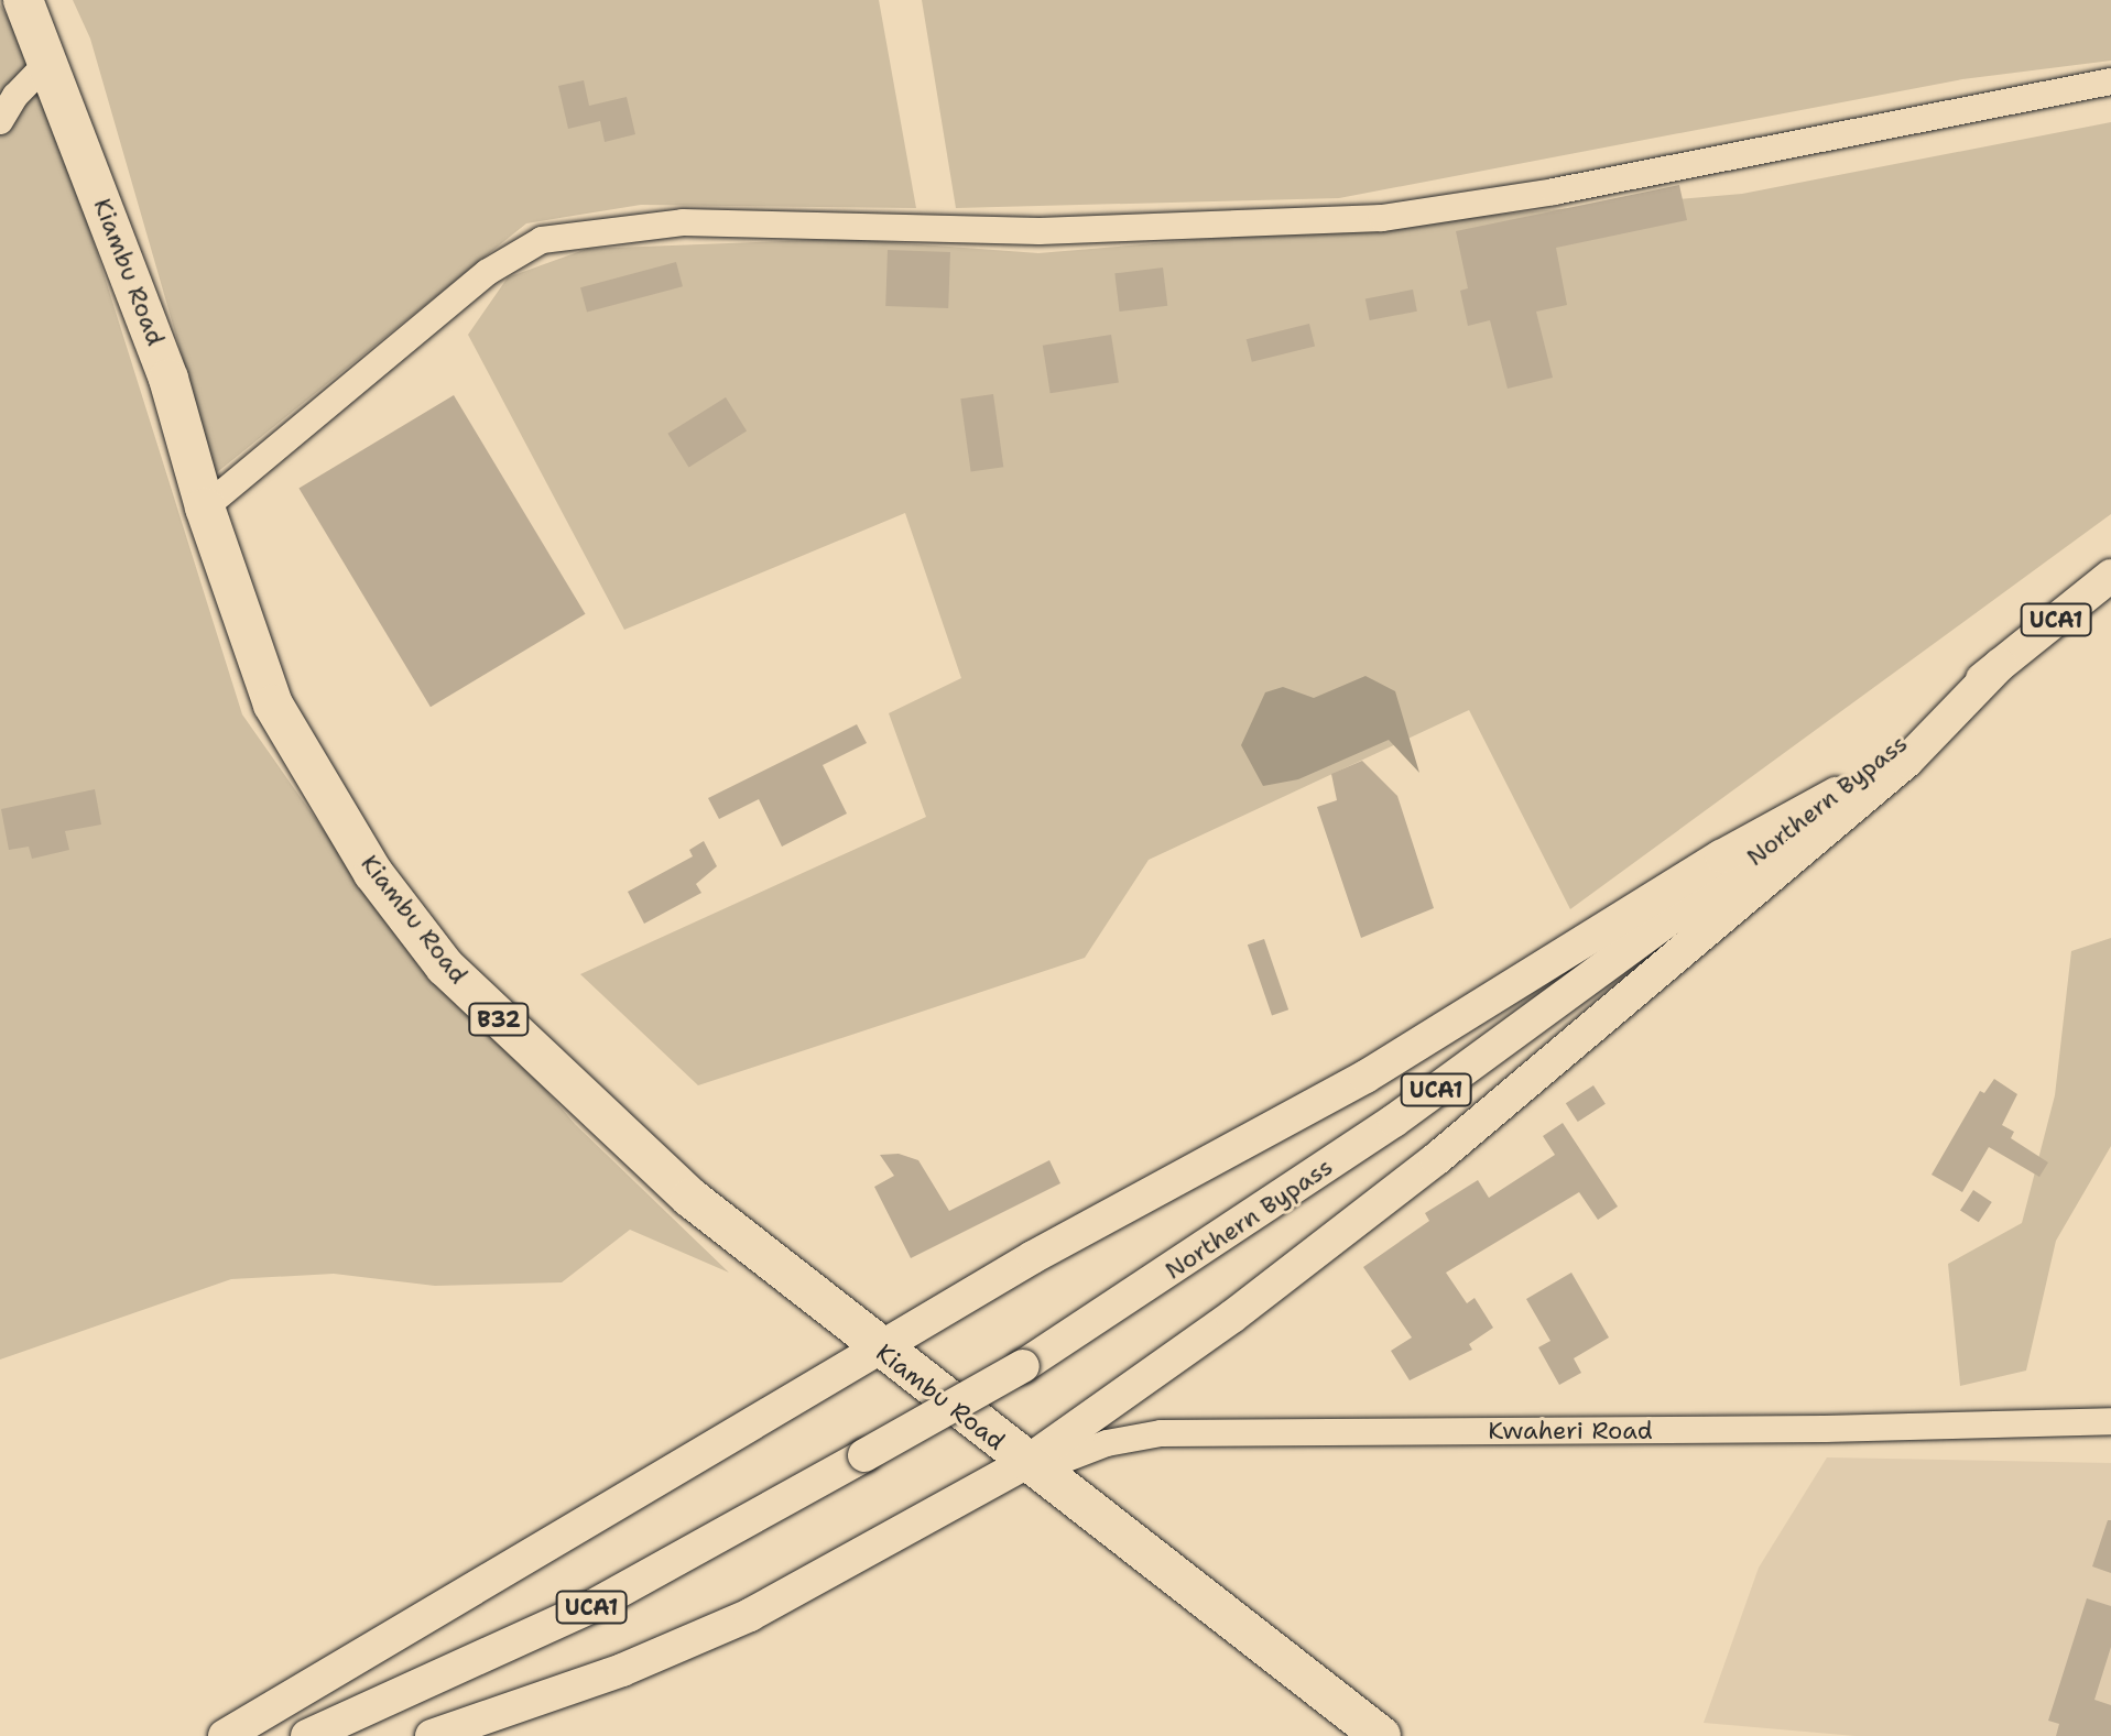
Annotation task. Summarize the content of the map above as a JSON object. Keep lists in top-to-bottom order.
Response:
{
  "streets": {
    "highway": ["Kiambu Road", "B32"],
    "main road": ["UCA1", "Northern Bypass"],
    "street": ["Kwaheri Road"]
  },
  "crossings": [
    ["Kiambu Road", "Kwaheri Road"]
  ]
}
